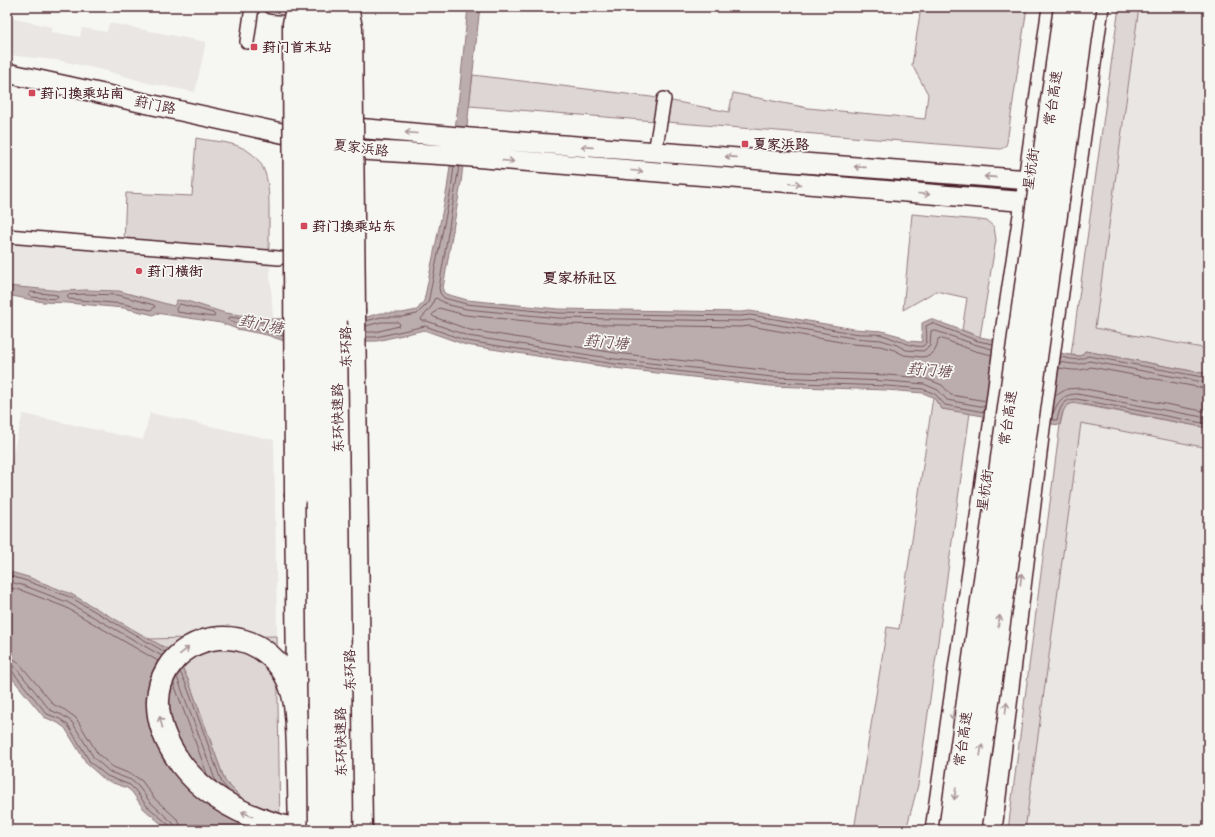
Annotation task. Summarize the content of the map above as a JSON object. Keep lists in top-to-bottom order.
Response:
{
  "streets": {
    "highway": ["常台高速", "东环快速路"],
    "main road": [
      "葑门路",
      "夏家浜路",
      "星杭街",
      "东环路"
    ]
  },
  "crossings": [
    ["葑门路", "夏家浜路"],
    ["夏家浜路", "星杭街"],
    ["夏家浜路", "东环路"],
    ["东环路", "东环快速路"]
  ],
  "districts": ["夏家桥社区"],
  "water": ["葑门塘"],
  "places": {
    "transit": [
      "葑门首末站",
      "葑门换乘站南",
      "夏家浜路",
      "葑门换乘站东"
    ],
    "other": ["葑门横街"]
  }
}
